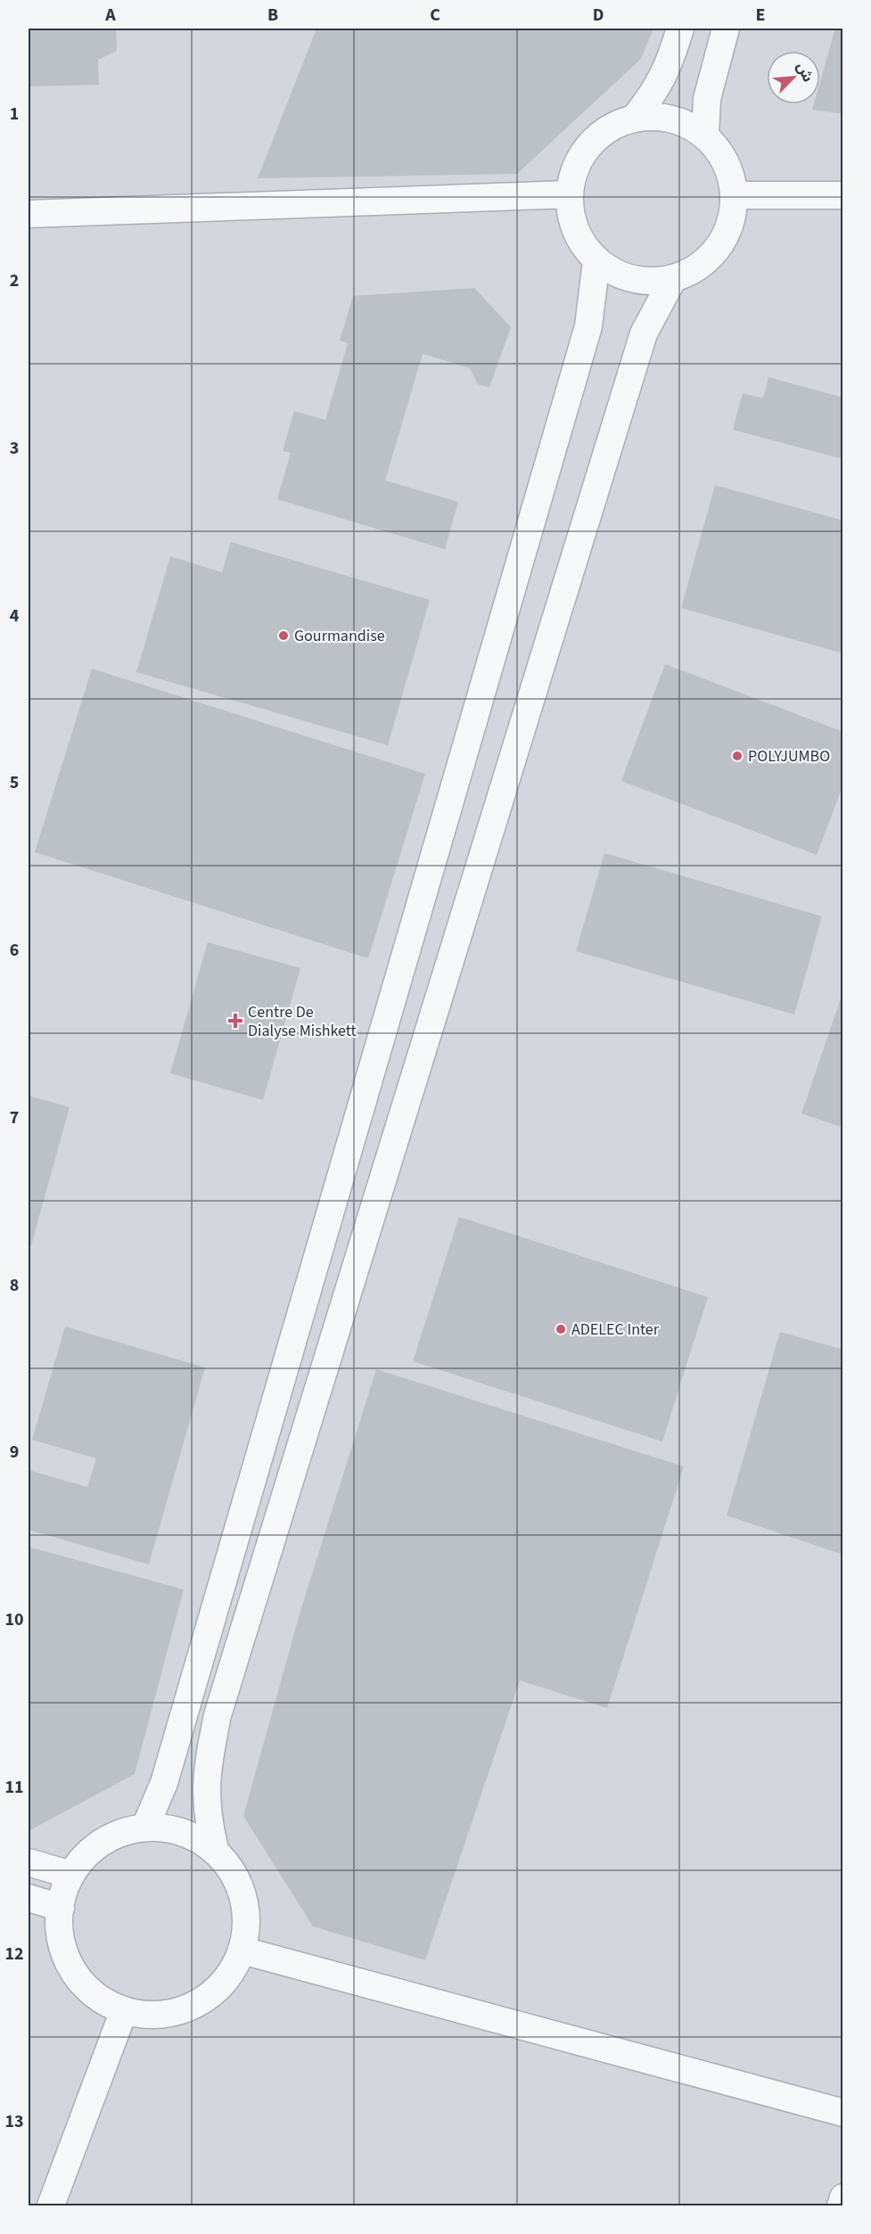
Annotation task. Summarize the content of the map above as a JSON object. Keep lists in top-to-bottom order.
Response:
{
  "places": {
    "other": ["Gourmandise", "POLYJUMBO", "ADELEC Inter"],
    "health": ["Centre De Dialyse Mishkett"]
  },
  "north": "top right",
  "grid": {
    "columns": [
      "A",
      "B",
      "C",
      "D",
      "E"
    ],
    "rows": [
      "1",
      "2",
      "3",
      "4",
      "5",
      "6",
      "7",
      "8",
      "9",
      "10",
      "11",
      "12",
      "13"
    ]
  }
}
